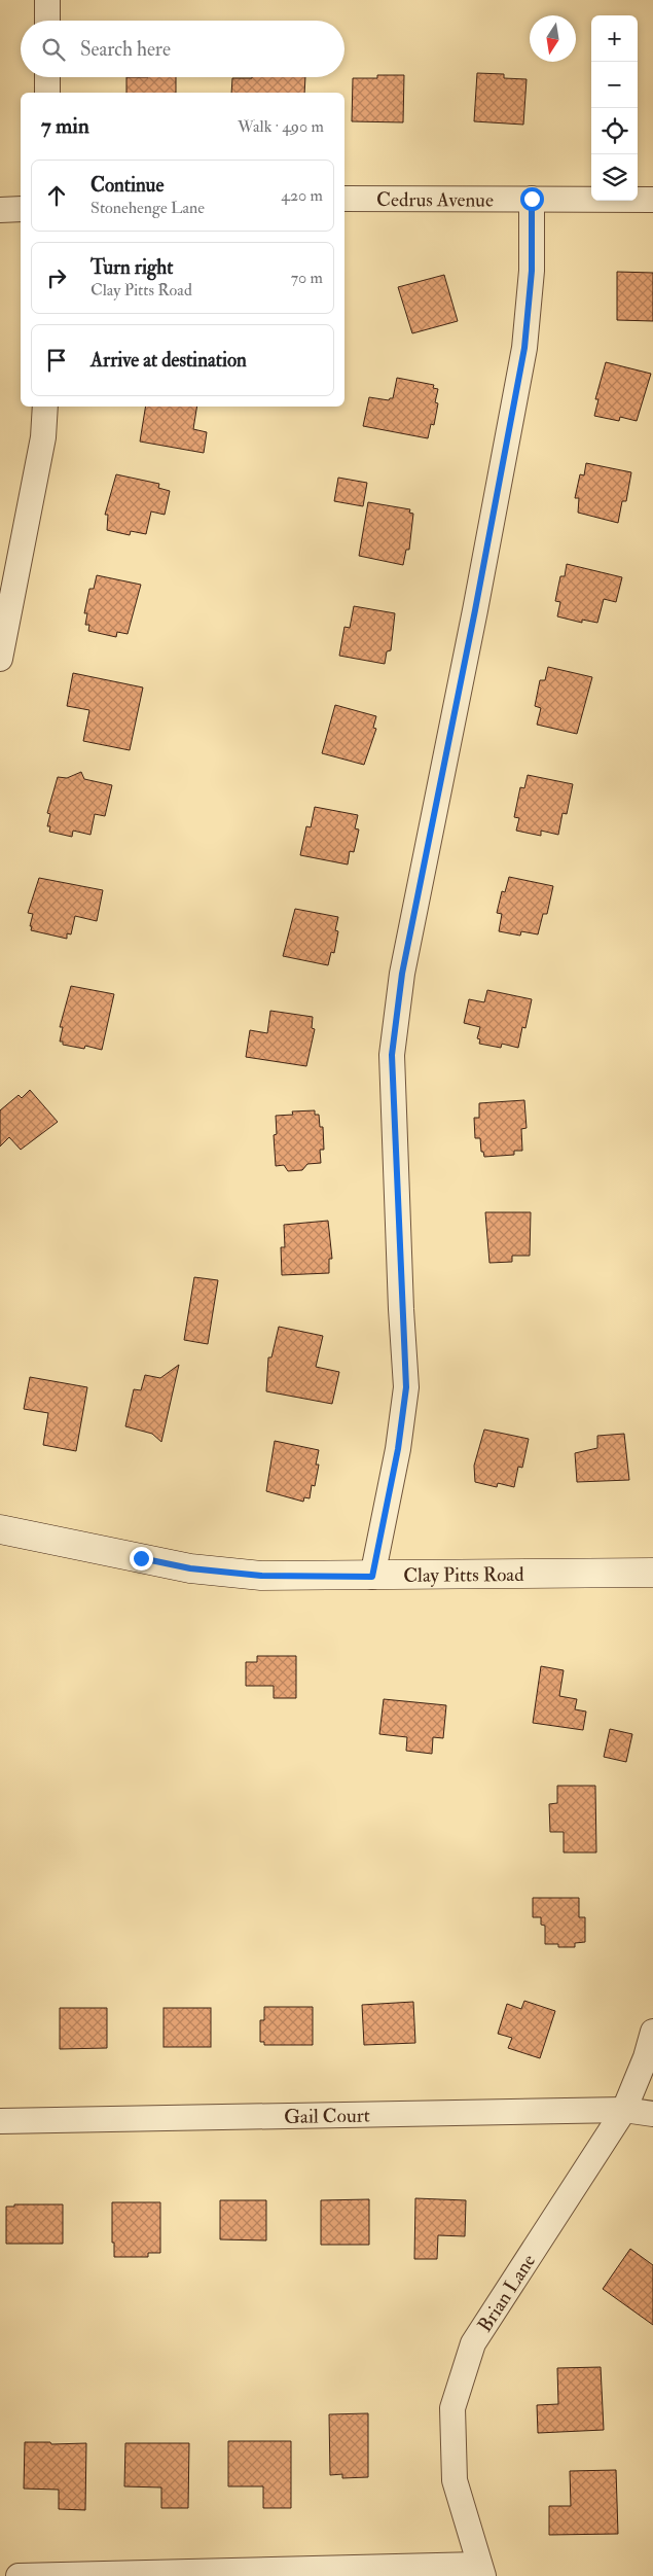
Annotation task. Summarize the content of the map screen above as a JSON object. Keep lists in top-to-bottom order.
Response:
{
  "streets": {
    "street": [
      "Cedrus Avenue",
      "Clay Pitts Road",
      "Gail Court",
      "Brian Lane"
    ]
  },
  "crossings": [
    ["Gail Court", "Brian Lane"]
  ],
  "north": "bottom",
  "page": {
    "map_buttons": ["+", "−"],
    "search": "Search here",
    "heading": ["7 min", "Walk · 490 m"],
    "list": [
      ["Continue", "Stonehenge Lane", "420 m"],
      ["Turn right", "Clay Pitts Road", "70 m"],
      "Arrive at destination"
    ]
  }
}
